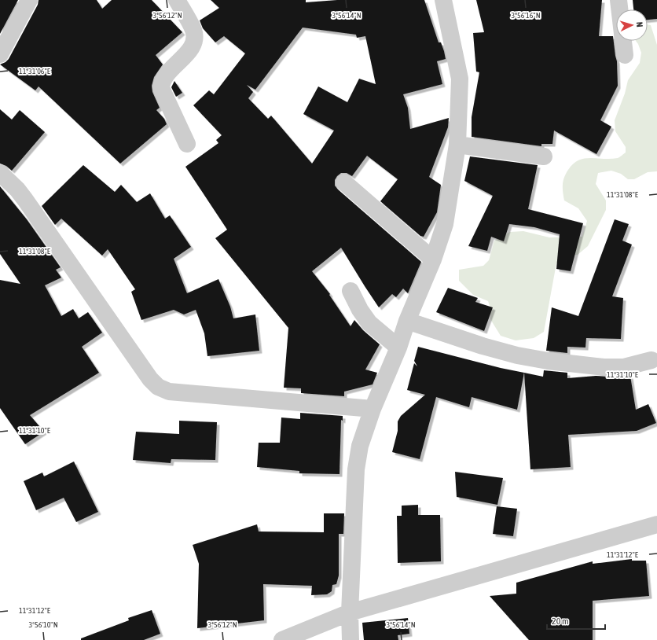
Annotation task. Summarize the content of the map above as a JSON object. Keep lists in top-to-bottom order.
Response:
{
  "scale_bar": "20 m",
  "north": "right",
  "coordinates": [
    "3°56'12\"N",
    "3°56'14\"N",
    "3°56'16\"N",
    "11°31'06\"E",
    "11°31'08\"E",
    "11°31'10\"E",
    "11°31'12\"E",
    "3°56'10\"N"
  ]
}
